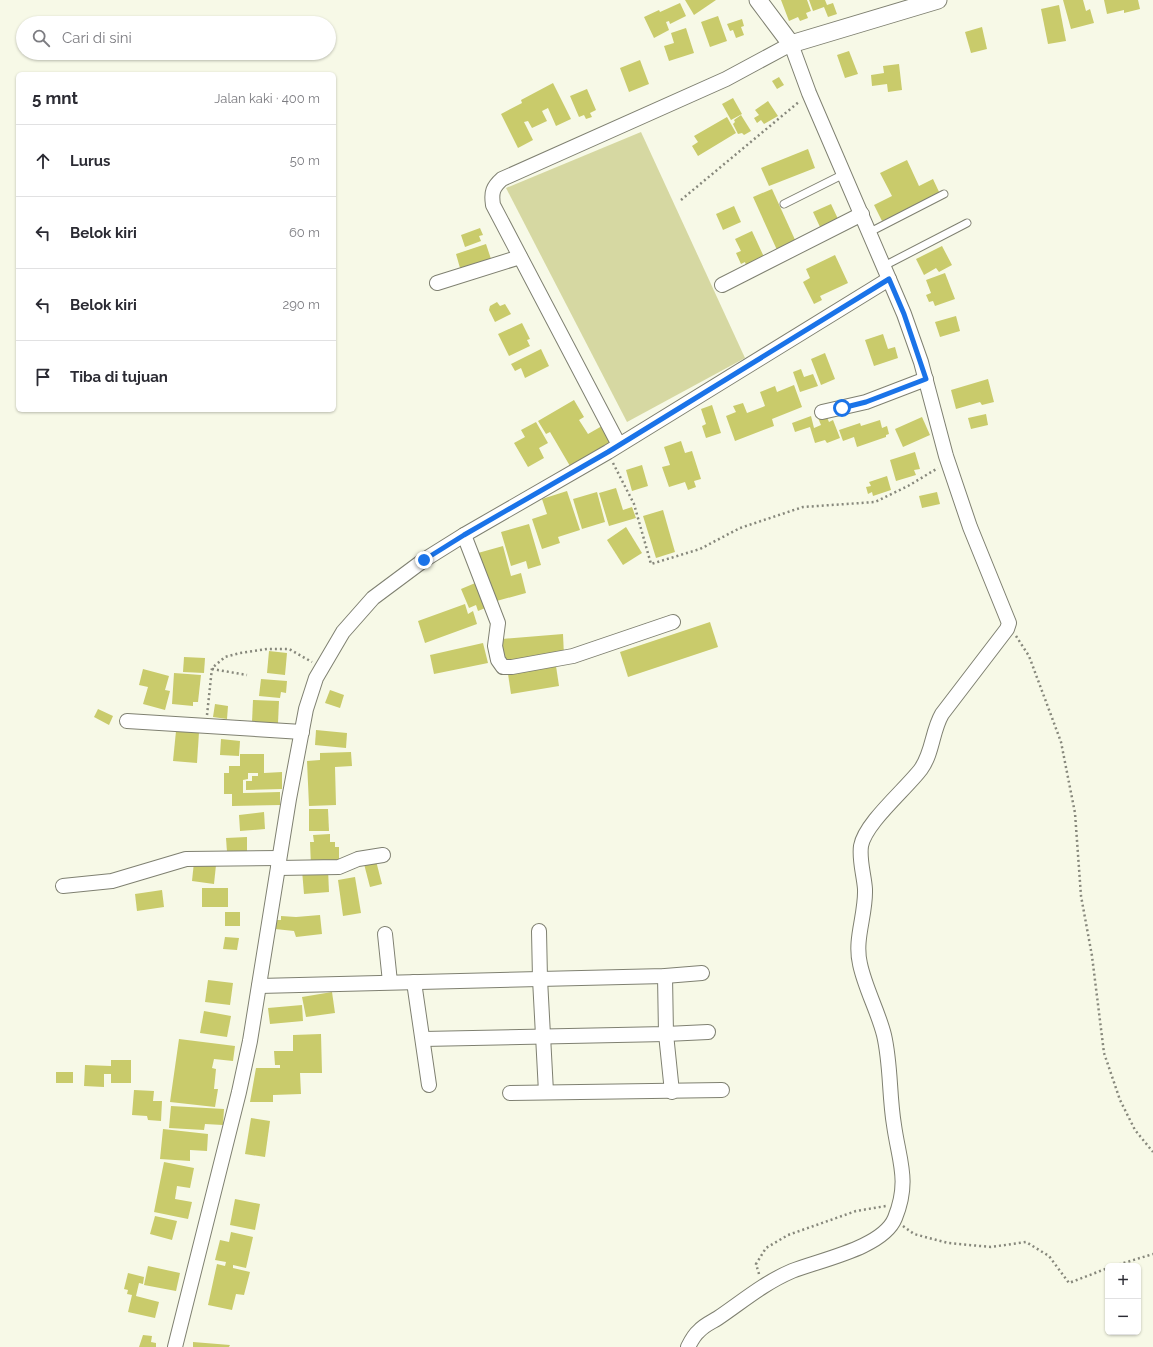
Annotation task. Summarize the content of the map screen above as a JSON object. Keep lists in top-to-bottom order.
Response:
{
  "page": {
    "search": "Cari di sini",
    "heading": ["5 mnt", "Jalan kaki · 400 m"],
    "list": [
      ["Lurus", "50 m"],
      ["Belok kiri", "60 m"],
      ["Belok kiri", "290 m"],
      "Tiba di tujuan"
    ],
    "map_buttons": ["+", "−"]
  }
}
